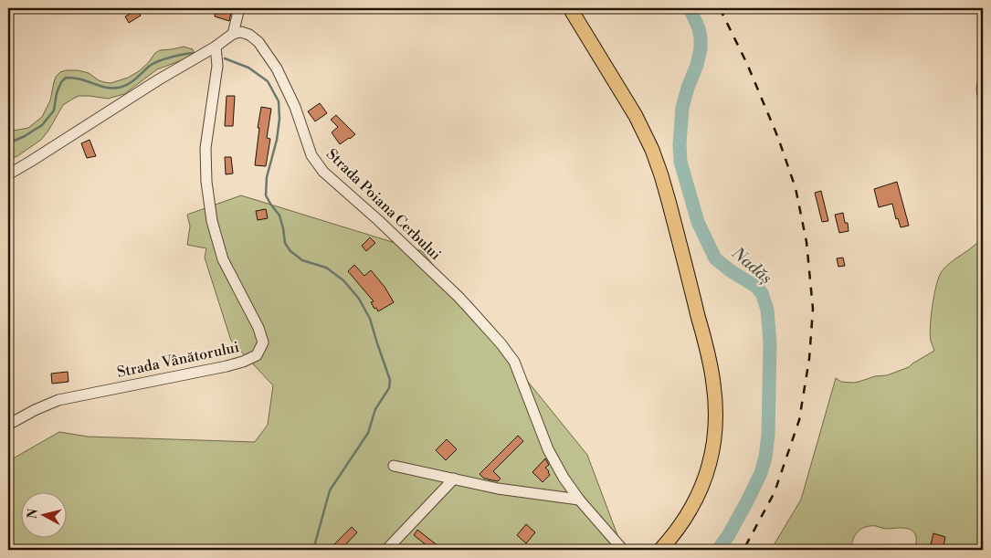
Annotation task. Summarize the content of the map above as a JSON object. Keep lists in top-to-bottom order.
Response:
{
  "streets": {
    "street": ["Strada Poiana Cerbului", "Strada Vânătorului"]
  },
  "water": ["Nadăș"],
  "north": "left"
}
